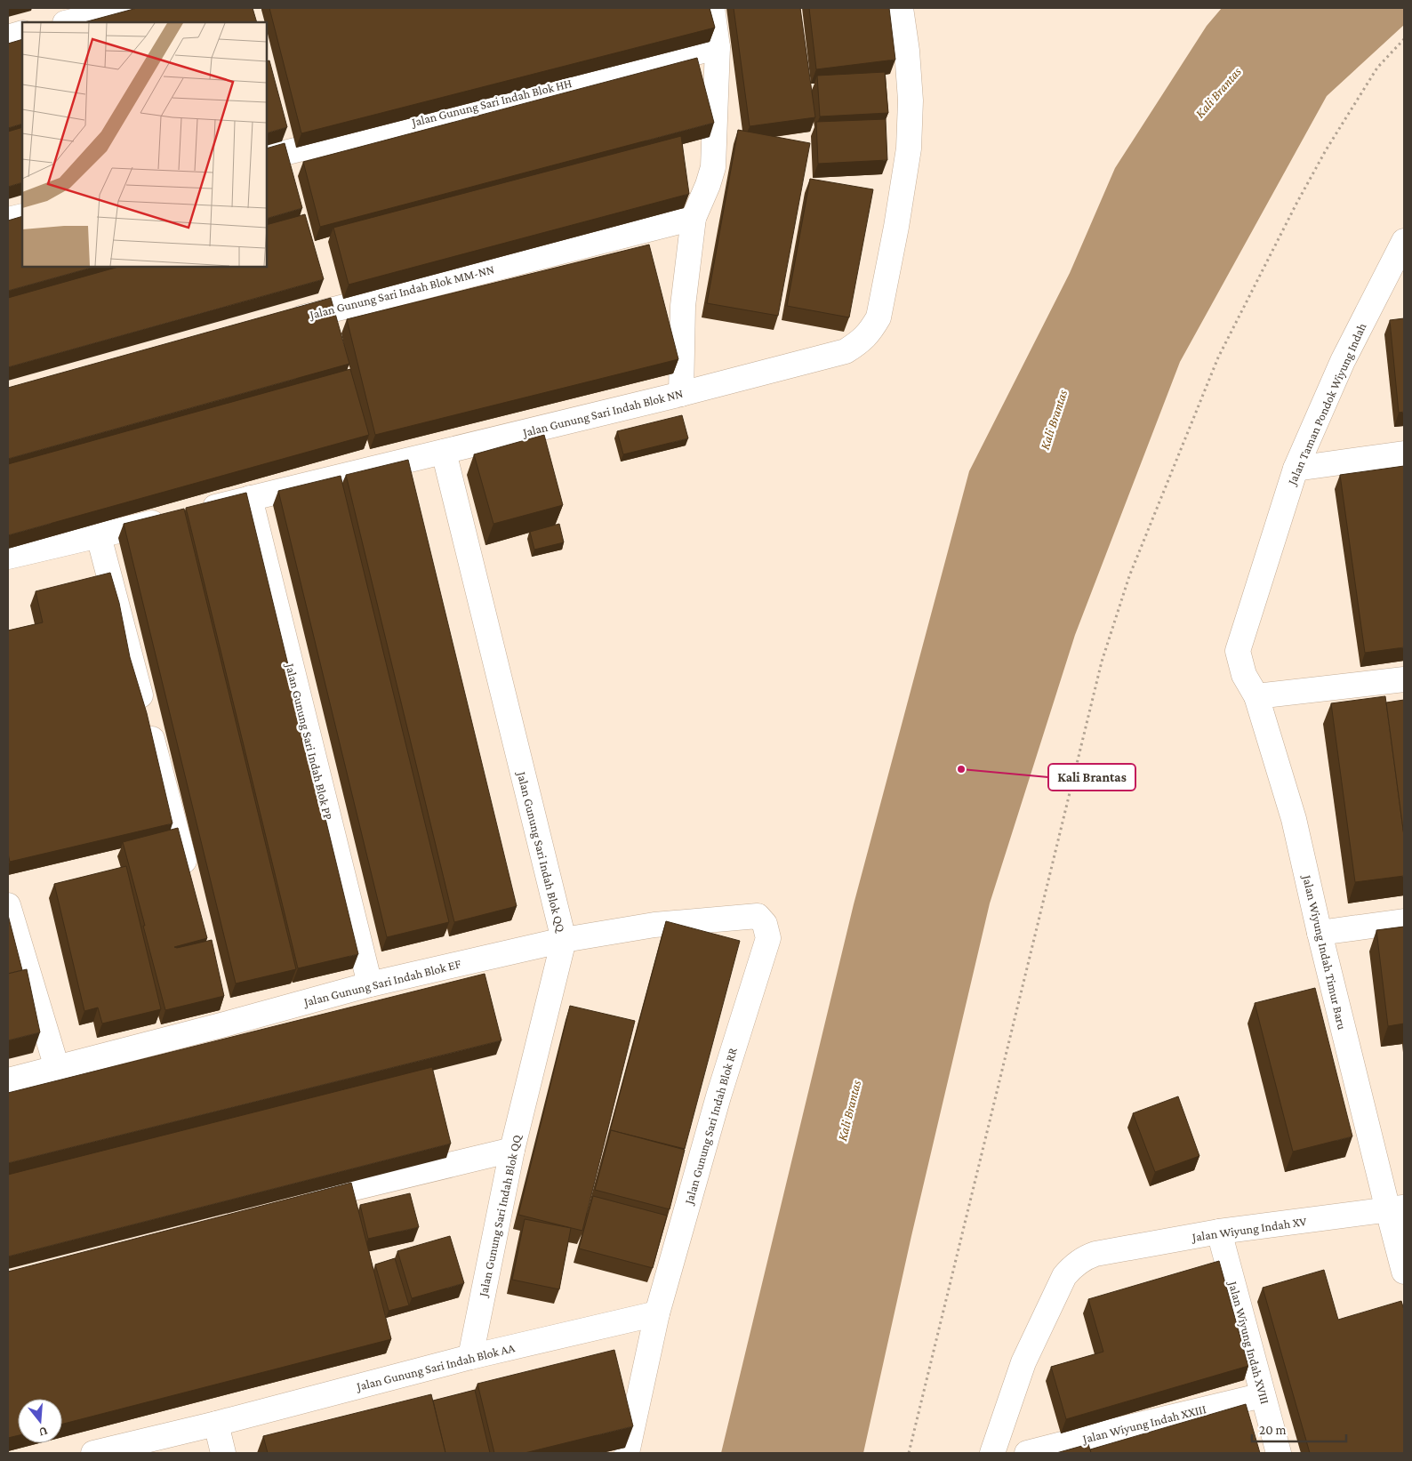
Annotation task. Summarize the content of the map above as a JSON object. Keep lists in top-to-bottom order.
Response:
{
  "streets": {
    "street": [
      "Jalan Gunung Sari Indah Blok HH",
      "Jalan Gunung Sari Indah Blok MM-NN",
      "Jalan Taman Pondok Wiyung Indah",
      "Jalan Gunung Sari Indah Blok NN",
      "Jalan Gunung Sari Indah Blok PP",
      "Jalan Gunung Sari Indah Blok QQ",
      "Jalan Wiyung Indah Timur Baru",
      "Jalan Gunung Sari Indah Blok EF",
      "Jalan Gunung Sari Indah Blok RR",
      "Jalan Wiyung Indah XV",
      "Jalan Wiyung Indah XVIII",
      "Jalan Gunung Sari Indah Blok AA",
      "Jalan Wiyung Indah XXIII"
    ]
  },
  "crossings": [
    ["Jalan Taman Pondok Wiyung Indah", "Jalan Wiyung Indah Timur Baru"],
    ["Jalan Gunung Sari Indah Blok NN", "Jalan Gunung Sari Indah Blok PP"],
    ["Jalan Gunung Sari Indah Blok NN", "Jalan Gunung Sari Indah Blok QQ"],
    ["Jalan Gunung Sari Indah Blok PP", "Jalan Gunung Sari Indah Blok EF"],
    ["Jalan Gunung Sari Indah Blok QQ", "Jalan Gunung Sari Indah Blok EF"],
    ["Jalan Gunung Sari Indah Blok QQ", "Jalan Gunung Sari Indah Blok AA"],
    ["Jalan Wiyung Indah Timur Baru", "Jalan Wiyung Indah XV"],
    ["Jalan Gunung Sari Indah Blok EF", "Jalan Gunung Sari Indah Blok RR"],
    ["Jalan Gunung Sari Indah Blok RR", "Jalan Gunung Sari Indah Blok AA"],
    ["Jalan Wiyung Indah XV", "Jalan Wiyung Indah XVIII"],
    ["Jalan Wiyung Indah XVIII", "Jalan Wiyung Indah XXIII"]
  ],
  "water": ["Kali Brantas"],
  "places": ["Kali Brantas"],
  "scale_bar": "20 m",
  "north": "bottom"
}
